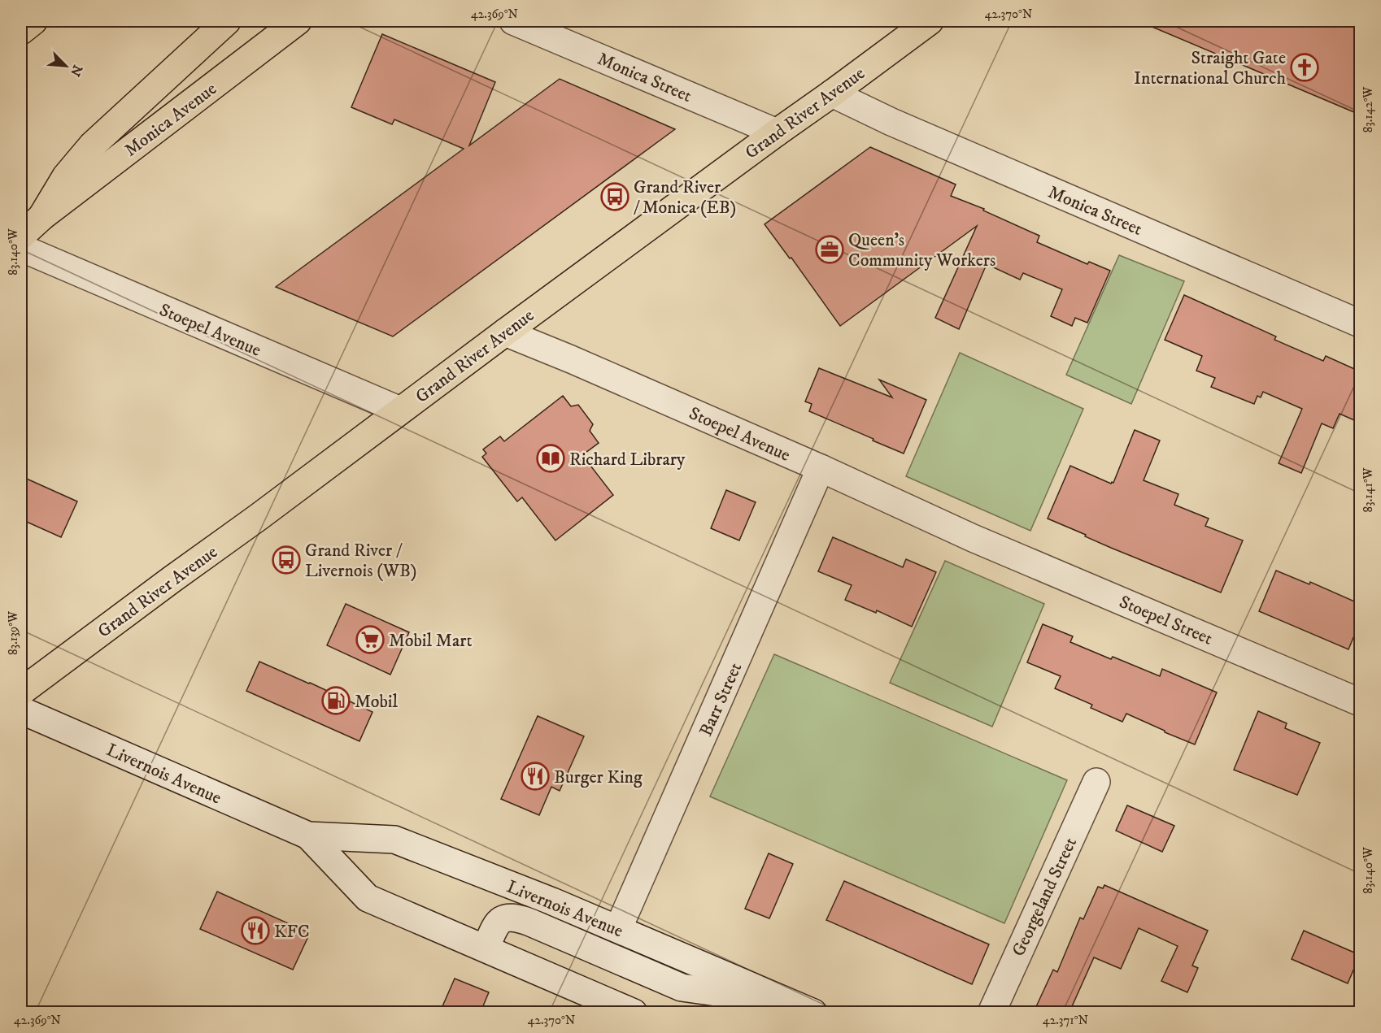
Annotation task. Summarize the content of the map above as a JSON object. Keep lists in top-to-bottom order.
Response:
{
  "streets": {
    "main road": ["Grand River Avenue", "Monica Avenue"],
    "street": [
      "Monica Street",
      "Stoepel Avenue",
      "Stoepel Street",
      "Barr Street",
      "Livernois Avenue",
      "Georgeland Street"
    ]
  },
  "crossings": [
    ["Monica Street", "Grand River Avenue"],
    ["Grand River Avenue", "Stoepel Avenue"],
    ["Stoepel Avenue", "Stoepel Street"],
    ["Stoepel Avenue", "Barr Street"],
    ["Barr Street", "Livernois Avenue"]
  ],
  "places": {
    "church": ["Straight Gate International Church"],
    "bus stop": ["Grand River / Monica (EB)", "Grand River / Livernois (WB)"],
    "office": ["Queen's Community Workers"],
    "library": ["Richard Library"],
    "supermarket": ["Mobil Mart"],
    "fuel station": ["Mobil"],
    "restaurant": ["Burger King", "KFC"]
  },
  "north": "bottom right",
  "coordinates": [
    "42.369°N",
    "42.370°N",
    "83.142°W",
    "83.140°W",
    "83.141°W",
    "83.139°W",
    "42.371°N"
  ]
}
